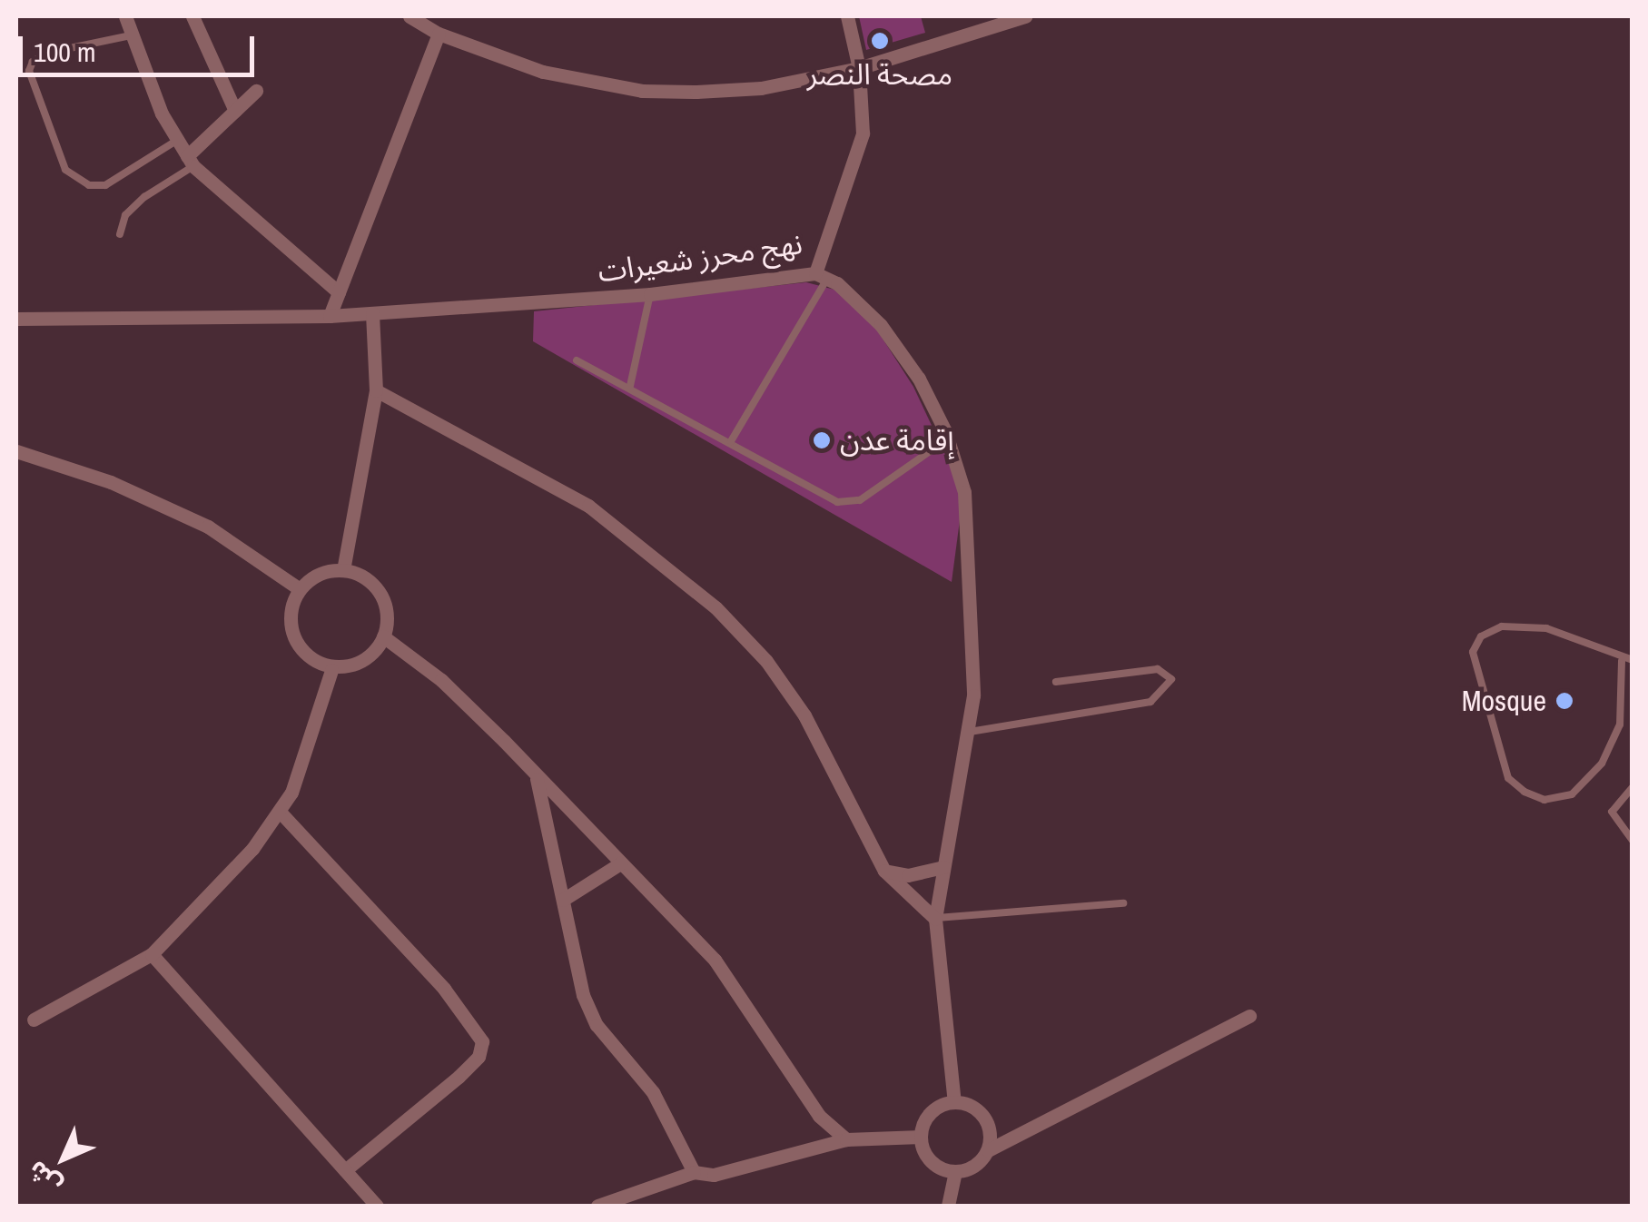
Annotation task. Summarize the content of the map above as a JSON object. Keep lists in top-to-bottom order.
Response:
{
  "streets": {
    "street": ["نهج محرز شعيرات"]
  },
  "places": ["مصحة النصر", "إقامة عدن", "Mosque"],
  "scale_bar": "100 m",
  "north": "bottom left"
}
